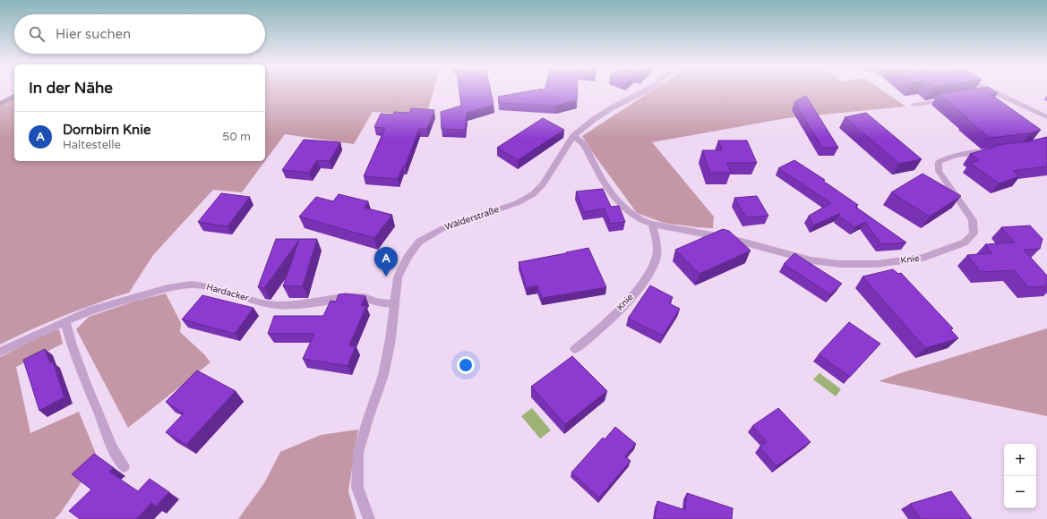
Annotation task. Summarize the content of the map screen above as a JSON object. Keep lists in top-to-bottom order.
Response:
{
  "streets": {
    "street": ["Wälderstraße", "Knie", "Hardacker"]
  },
  "crossings": [
    ["Wälderstraße", "Knie"],
    ["Wälderstraße", "Hardacker"]
  ],
  "page": {
    "search": "Hier suchen",
    "heading": "In der Nähe",
    "list": [
      {
        "mark": "A",
        "name": "Dornbirn Knie",
        "note": "Haltestelle",
        "value": "50 m"
      }
    ],
    "pins": "A",
    "map_buttons": ["+", "−"]
  }
}
